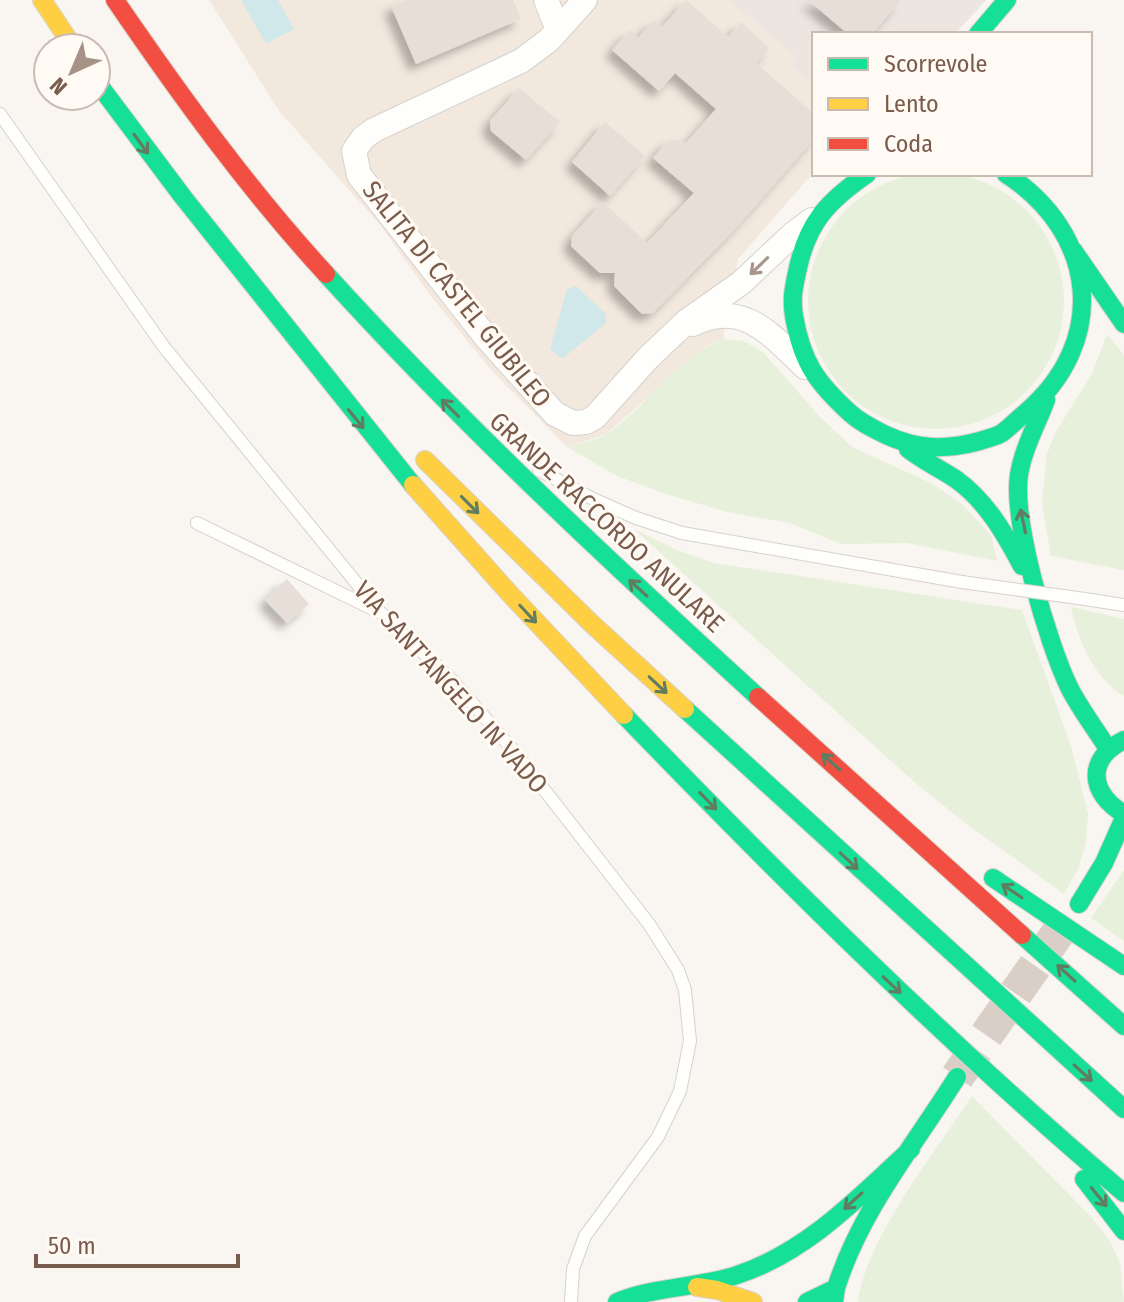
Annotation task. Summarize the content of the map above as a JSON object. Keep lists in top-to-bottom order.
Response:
{
  "streets": {
    "main road": ["SALITA DI CASTEL GIUBILEO", "GRANDE RACCORDO ANULARE"],
    "lane": ["VIA SANT'ANGELO IN VADO"]
  },
  "legend": ["Scorrevole", "Lento", "Coda"],
  "scale_bar": "50 m",
  "north": "bottom left"
}
